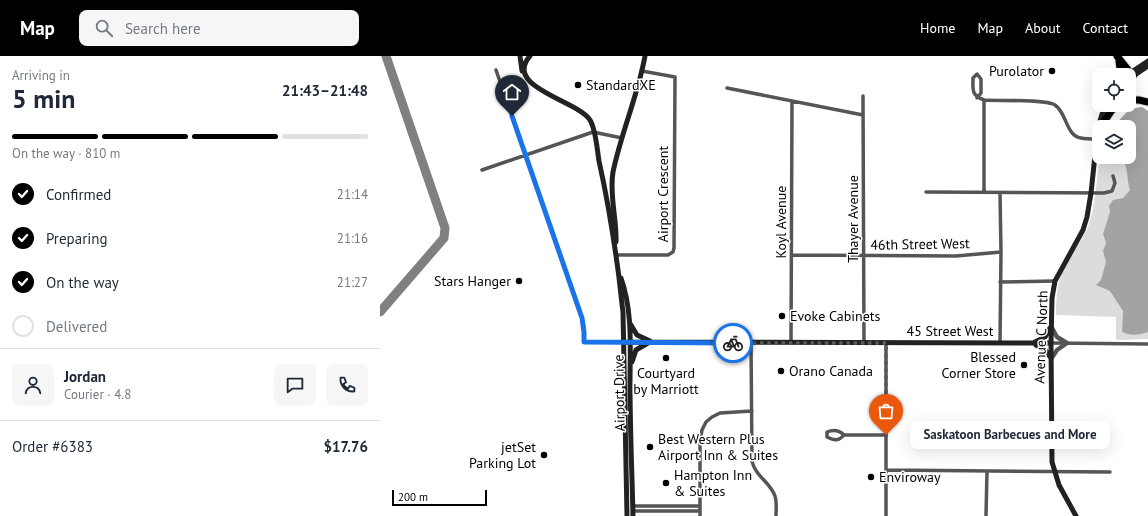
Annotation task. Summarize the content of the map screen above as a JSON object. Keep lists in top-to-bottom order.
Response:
{
  "streets": {
    "main road": ["45 Street West", "Avenue C North", "Airport Drive"],
    "street": [
      "Airport Crescent",
      "Thayer Avenue",
      "Koyl Avenue",
      "46th Street West"
    ]
  },
  "crossings": [
    ["Airport Crescent", "Airport Drive"],
    ["Thayer Avenue", "46th Street West"],
    ["Thayer Avenue", "45 Street West"],
    ["Koyl Avenue", "46th Street West"],
    ["Koyl Avenue", "45 Street West"],
    ["45 Street West", "Avenue C North"],
    ["45 Street West", "Airport Drive"]
  ],
  "places": [
    "Purolator",
    "StandardXE",
    "Stars Hanger",
    "Evoke Cabinets",
    "Courtyard by Marriott",
    "Blessed Corner Store",
    "Orano Canada",
    "Saskatoon Barbecues and More",
    "Best Western Plus Airport Inn & Suites",
    "jetSet Parking Lot",
    "Enviroway",
    "Hampton Inn & Suites"
  ],
  "scale_bar": "200 m",
  "page": {
    "header": "Map",
    "search": "Search here",
    "nav": [
      "Home",
      "Map",
      "About",
      "Contact"
    ],
    "heading": ["5 min", "Arriving in", "21:43–21:48"],
    "panel": [
      "Jordan",
      "Courier · 4.8",
      "Order #6383",
      "$17.76"
    ],
    "bar": "On the way · 810 m",
    "list": [
      ["Confirmed", "21:14"],
      ["Preparing", "21:16"],
      ["On the way", "21:27"],
      "Delivered"
    ],
    "bubble": "Saskatoon Barbecues and More",
    "scale": "200 m"
  }
}
